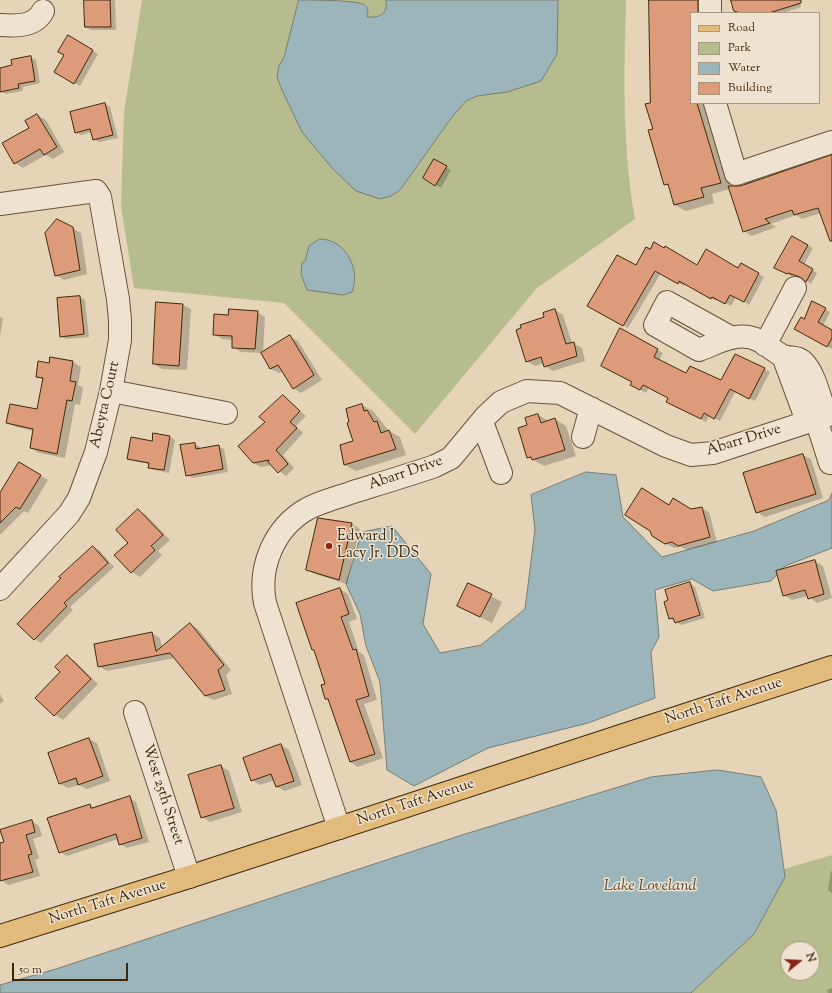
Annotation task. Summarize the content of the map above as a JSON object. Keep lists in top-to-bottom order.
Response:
{
  "streets": {
    "main road": ["North Taft Avenue"],
    "street": ["Abeyta Court", "Abarr Drive", "West 25th Street"]
  },
  "crossings": [
    ["Abarr Drive", "North Taft Avenue"],
    ["North Taft Avenue", "West 25th Street"]
  ],
  "water": ["Lake Loveland"],
  "places": ["Edward J. Lacy Jr. DDS"],
  "legend": [
    "Road",
    "Park",
    "Water",
    "Building"
  ],
  "scale_bar": "50 m",
  "north": "right"
}
